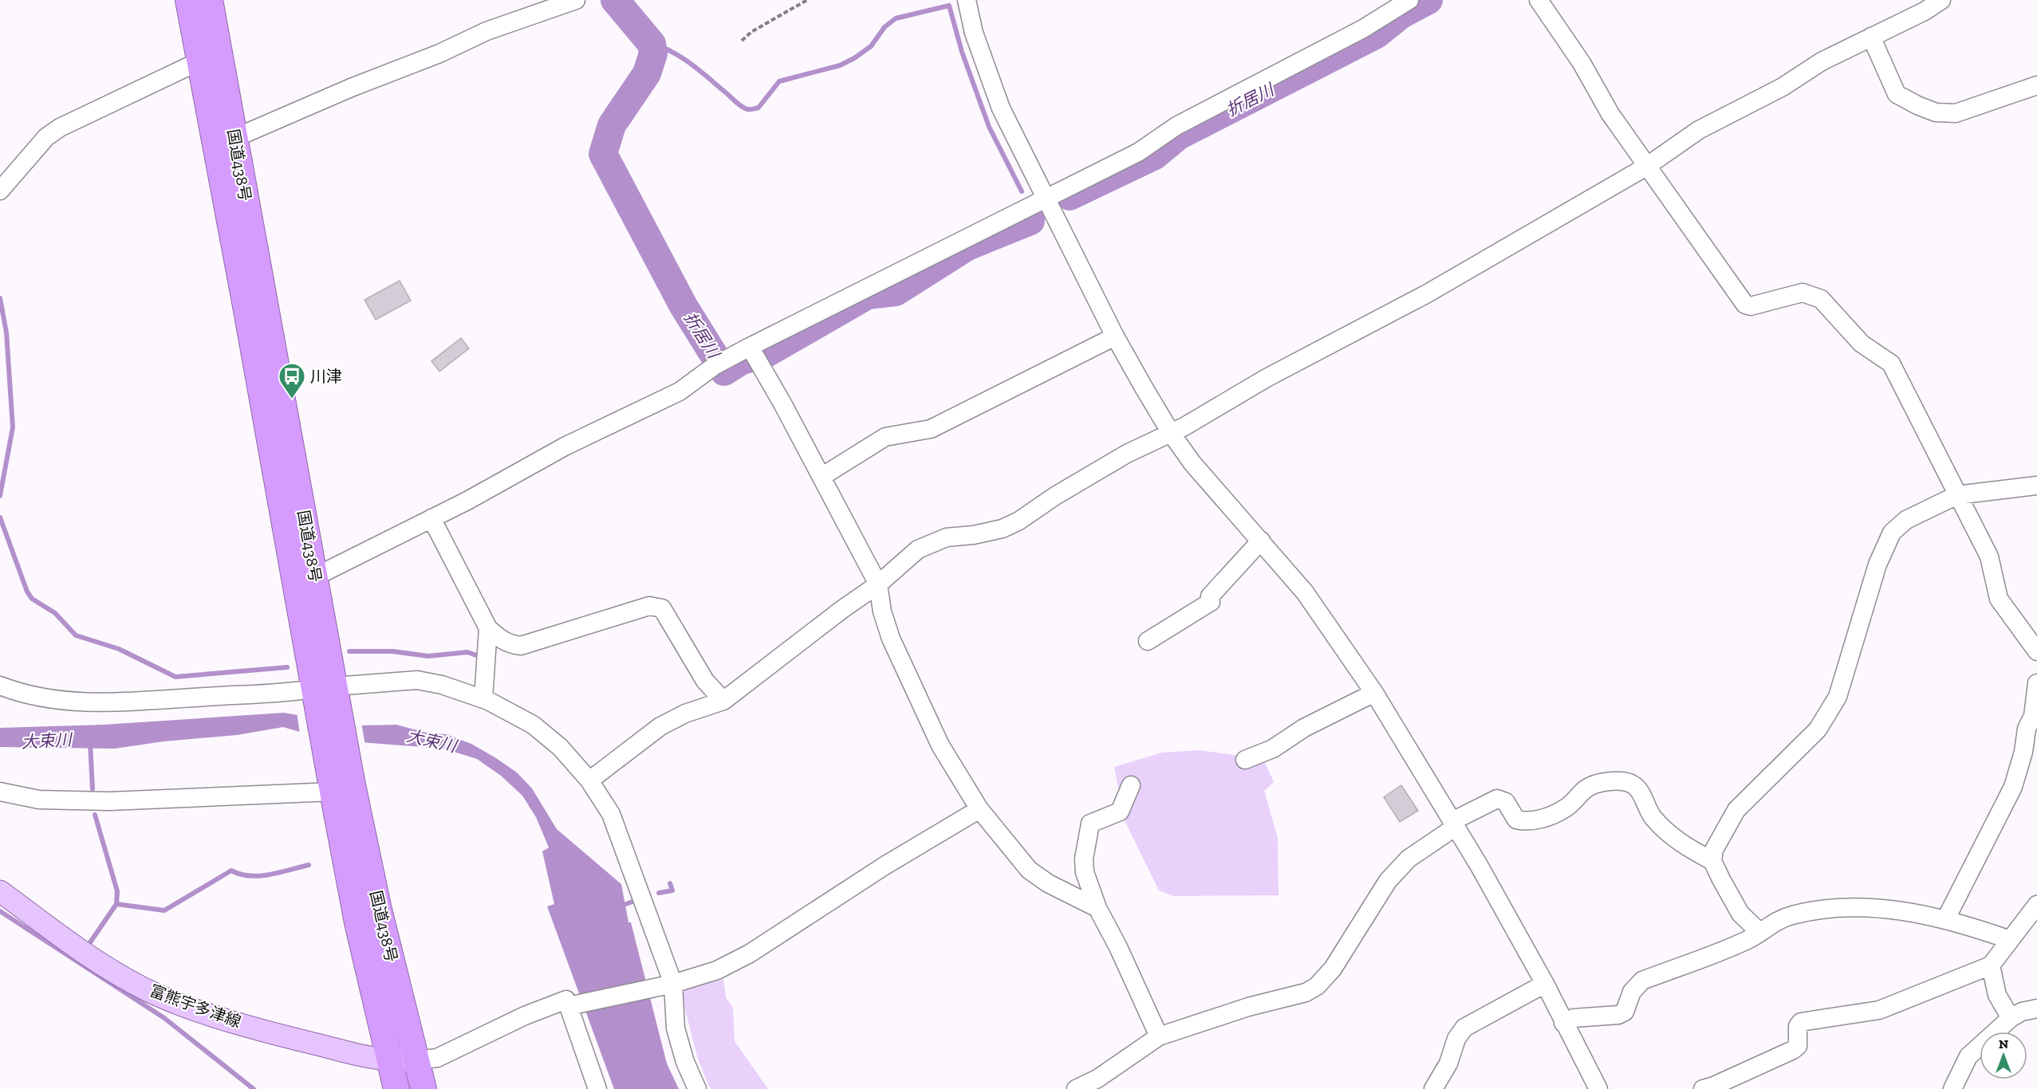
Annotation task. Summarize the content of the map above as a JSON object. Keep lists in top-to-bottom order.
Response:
{
  "streets": {
    "highway": ["国道438号"],
    "main road": ["富熊宇多津線"]
  },
  "crossings": [
    ["国道438号", "富熊宇多津線"]
  ],
  "water": ["折居川", "大束川"],
  "places": {
    "bus stop": ["川津"]
  },
  "north": "top"
}
